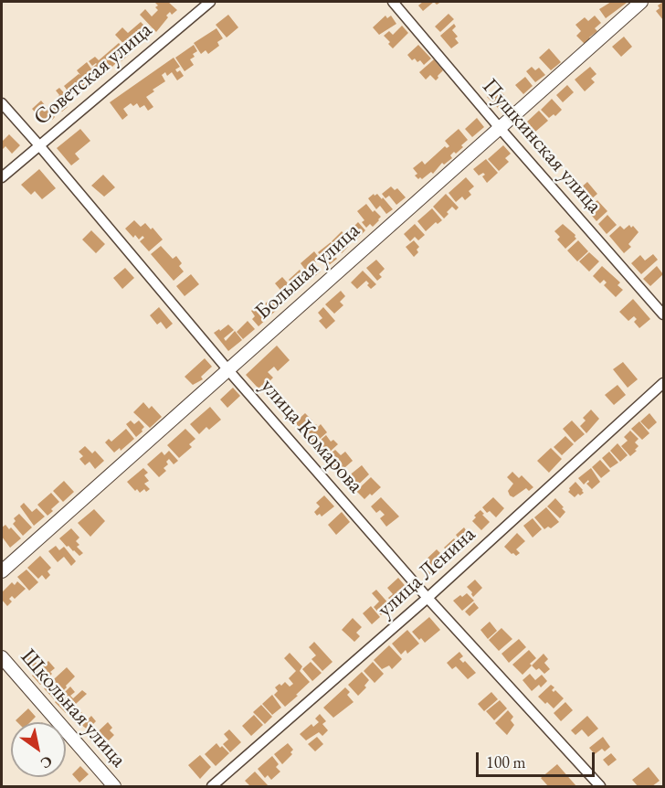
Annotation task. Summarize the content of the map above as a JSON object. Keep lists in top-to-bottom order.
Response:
{
  "streets": {
    "street": [
      "Советская улица",
      "Пушкинская улица",
      "Большая улица",
      "улица Комарова",
      "улица Ленина",
      "Школьная улица"
    ]
  },
  "crossings": [
    ["Советская улица", "улица Комарова"],
    ["Пушкинская улица", "Большая улица"],
    ["Большая улица", "улица Комарова"],
    ["улица Комарова", "улица Ленина"]
  ],
  "scale_bar": "100 m",
  "north": "bottom right"
}
